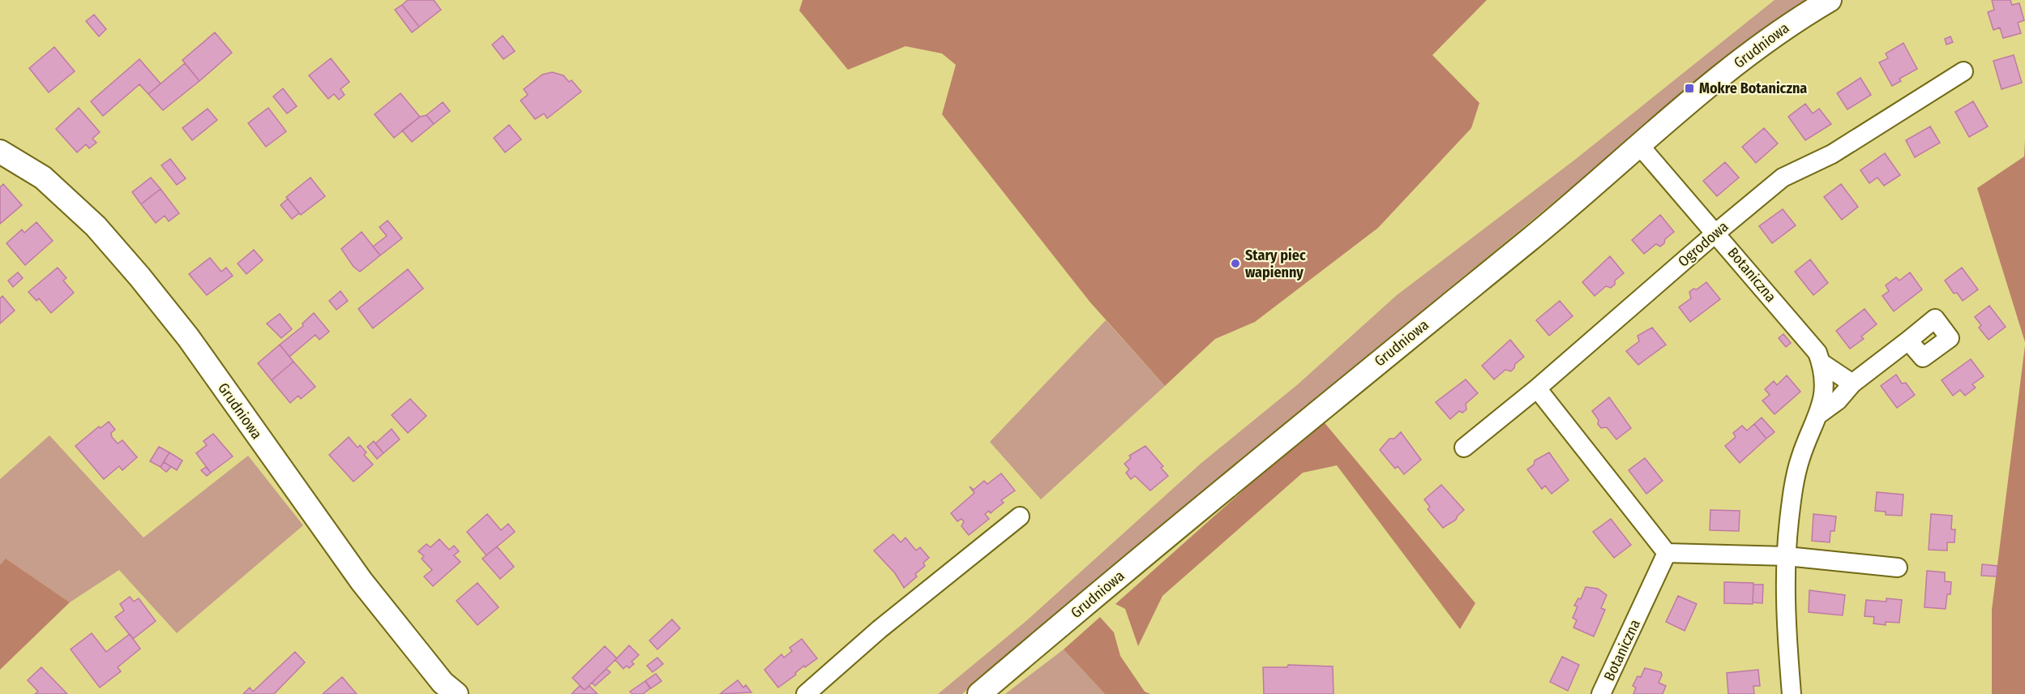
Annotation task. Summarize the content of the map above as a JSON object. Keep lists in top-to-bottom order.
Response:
{
  "streets": {
    "street": ["Grudniowa", "Ogrodowa", "Botaniczna"]
  },
  "crossings": [
    ["Grudniowa", "Botaniczna"],
    ["Ogrodowa", "Botaniczna"]
  ],
  "places": {
    "transit": ["Mokre Botaniczna"],
    "other": ["Stary piec wapienny"]
  }
}
